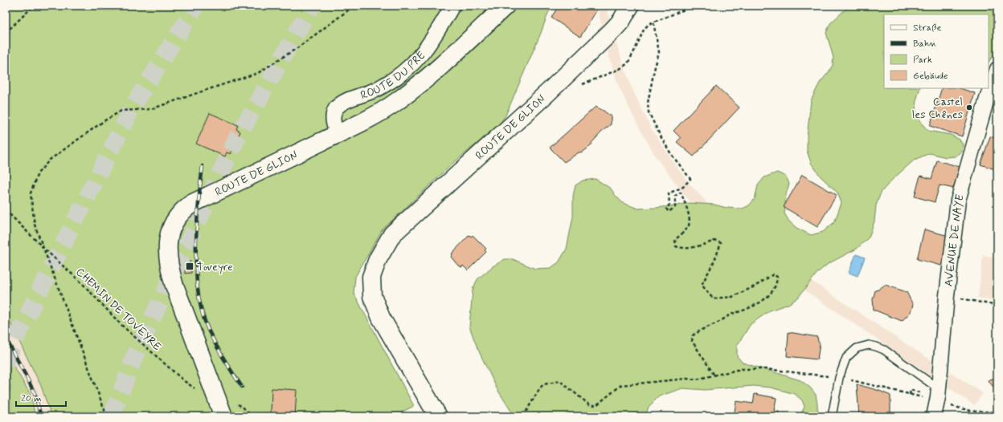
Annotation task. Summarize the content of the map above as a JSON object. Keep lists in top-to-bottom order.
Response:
{
  "streets": {
    "street": ["ROUTE DU PRÉ", "ROUTE DE GLION", "AVENUE DE NAYE"],
    "path": ["CHEMIN DE TOVEYRE"]
  },
  "crossings": [
    ["ROUTE DU PRÉ", "ROUTE DE GLION"]
  ],
  "places": {
    "other": ["Castel les Chênes"],
    "transit": ["Toveyre"]
  },
  "legend": [
    "Straße",
    "Bahn",
    "Park",
    "Gebäude"
  ],
  "scale_bar": "20 m"
}
